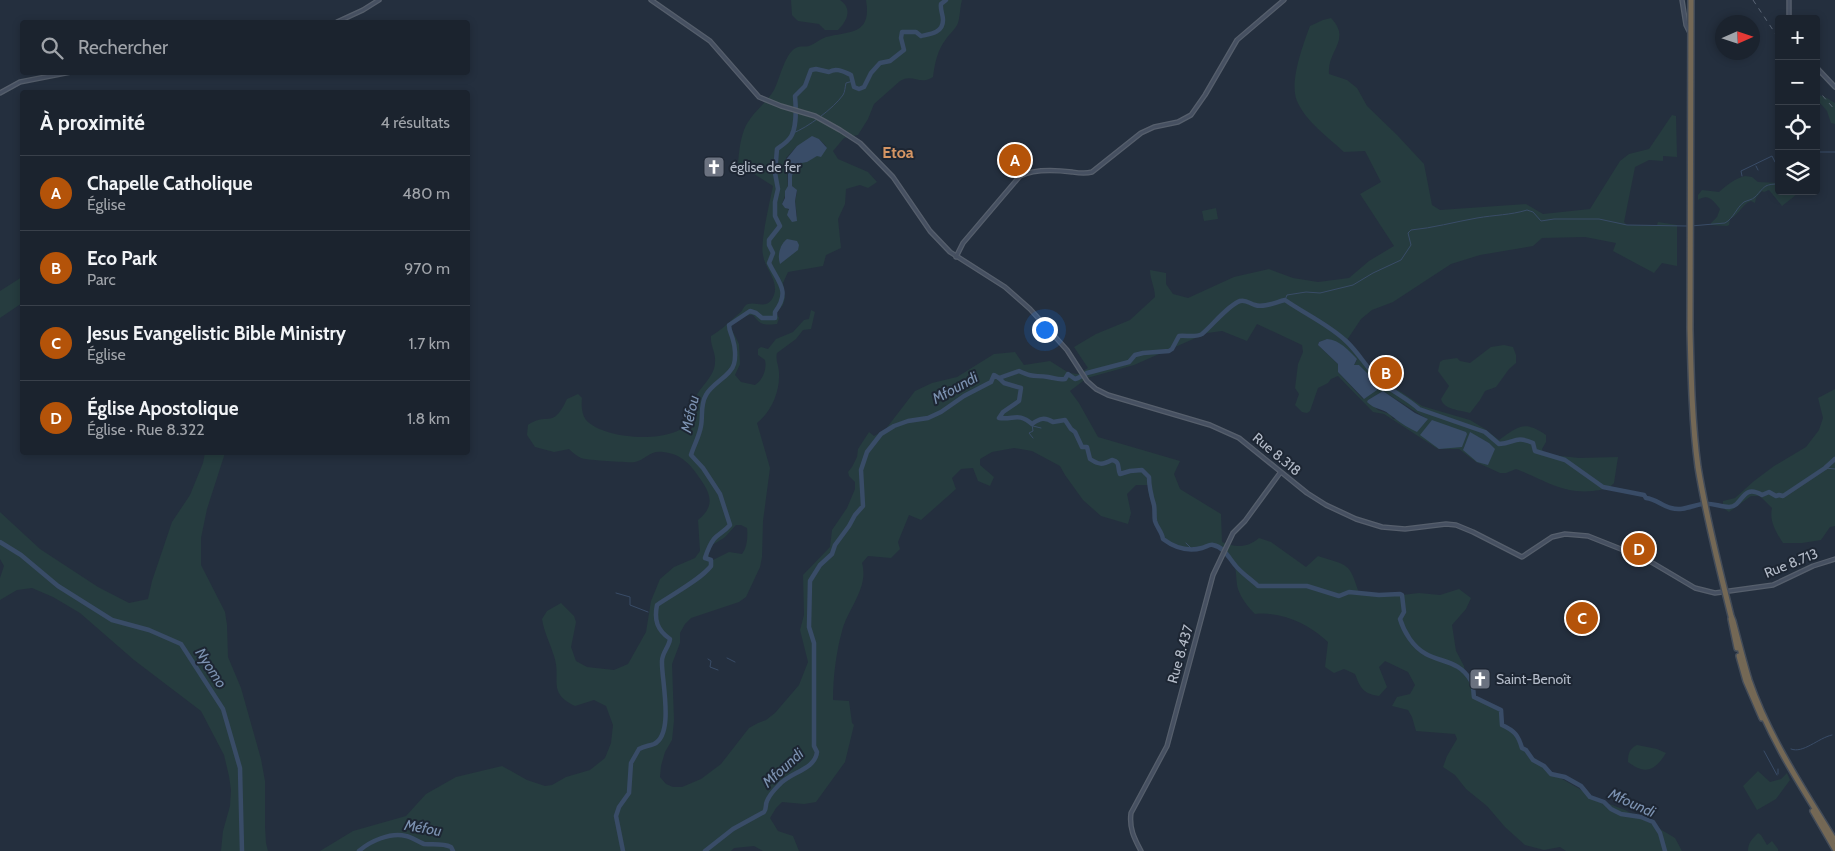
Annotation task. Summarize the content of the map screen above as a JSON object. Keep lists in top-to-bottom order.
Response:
{
  "streets": {
    "main road": ["Rue 8.318", "Rue 8.713", "Rue 8.437"]
  },
  "crossings": [
    ["Rue 8.318", "Rue 8.713"],
    ["Rue 8.318", "Rue 8.437"]
  ],
  "districts": ["Etoa"],
  "water": ["Mfoundi", "Méfou", "Nyomo"],
  "places": {
    "church": ["église de fer", "Saint-Benoît"]
  },
  "north": "right",
  "page": {
    "map_buttons": ["+", "−"],
    "search": "Rechercher",
    "heading": ["À proximité", "4 résultats"],
    "pins": [
      "A",
      "B",
      "D",
      "C"
    ],
    "list": [
      {
        "mark": "A",
        "name": "Chapelle Catholique",
        "note": "Église",
        "value": "480 m"
      },
      {
        "mark": "B",
        "name": "Eco Park",
        "note": "Parc",
        "value": "970 m"
      },
      {
        "mark": "C",
        "name": "Jesus Evangelistic Bible Ministry",
        "note": "Église",
        "value": "1.7 km"
      },
      {
        "mark": "D",
        "name": "Église Apostolique",
        "note": "Église · Rue 8.322",
        "value": "1.8 km"
      }
    ]
  }
}
